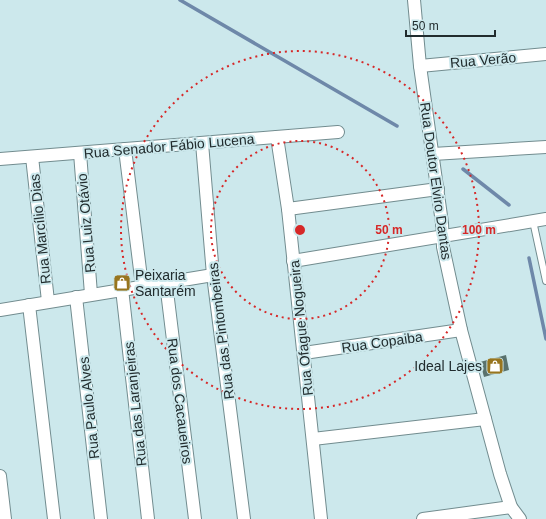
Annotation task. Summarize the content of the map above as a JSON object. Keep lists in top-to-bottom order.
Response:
{
  "streets": {
    "street": [
      "Rua Verão",
      "Rua Senador Fábio Lucena",
      "Rua Doutor Elviro Dantas",
      "Rua Luiz Otávio",
      "Rua Marcílio Dias",
      "Rua Ofague Nogueira",
      "Rua das Pintombeiras",
      "Rua Copaiba",
      "Rua dos Cacaueiros",
      "Rua das Laranjeiras",
      "Rua Paulo Alves"
    ]
  },
  "crossings": [
    ["Rua Verão", "Rua Doutor Elviro Dantas"],
    ["Rua Senador Fábio Lucena", "Rua Luiz Otávio"],
    ["Rua Senador Fábio Lucena", "Rua Marcílio Dias"],
    ["Rua Senador Fábio Lucena", "Rua Ofague Nogueira"],
    ["Rua Senador Fábio Lucena", "Rua das Pintombeiras"],
    ["Rua Doutor Elviro Dantas", "Rua Copaiba"],
    ["Rua Ofague Nogueira", "Rua Copaiba"]
  ],
  "places": {
    "shop": ["Peixaria Santarém", "Ideal Lajes"]
  },
  "scale_bar": "50 m",
  "rings": ["50 m", "100 m"]
}
